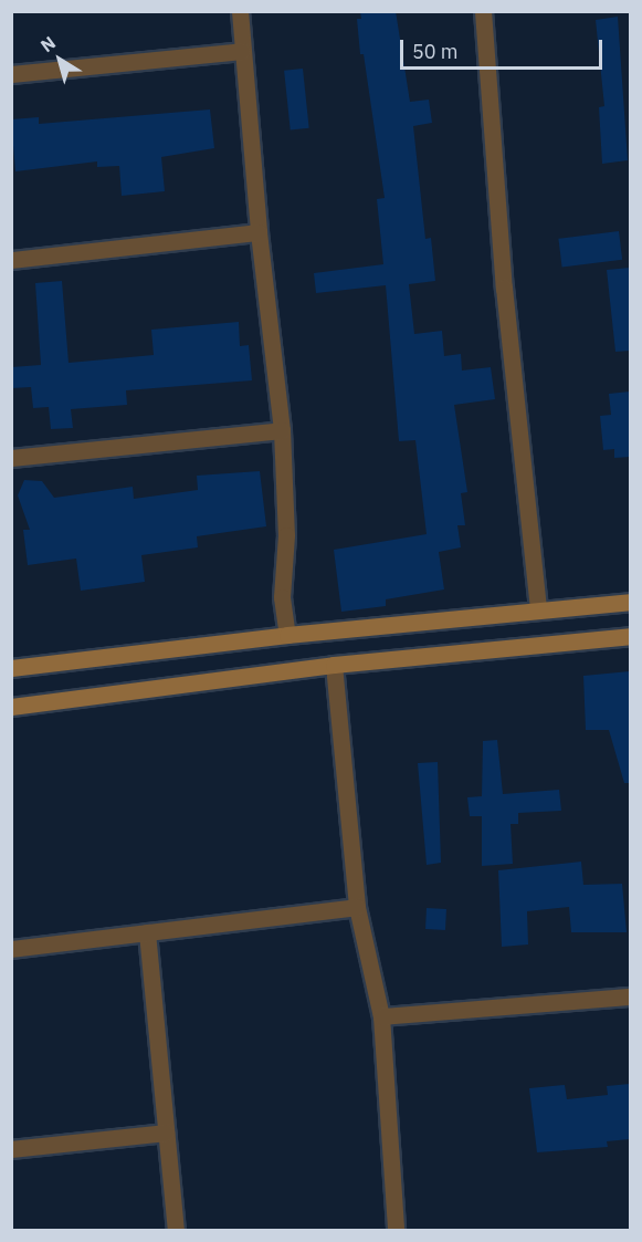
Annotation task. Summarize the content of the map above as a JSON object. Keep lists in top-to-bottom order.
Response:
{
  "scale_bar": "50 m",
  "north": "top left"
}
